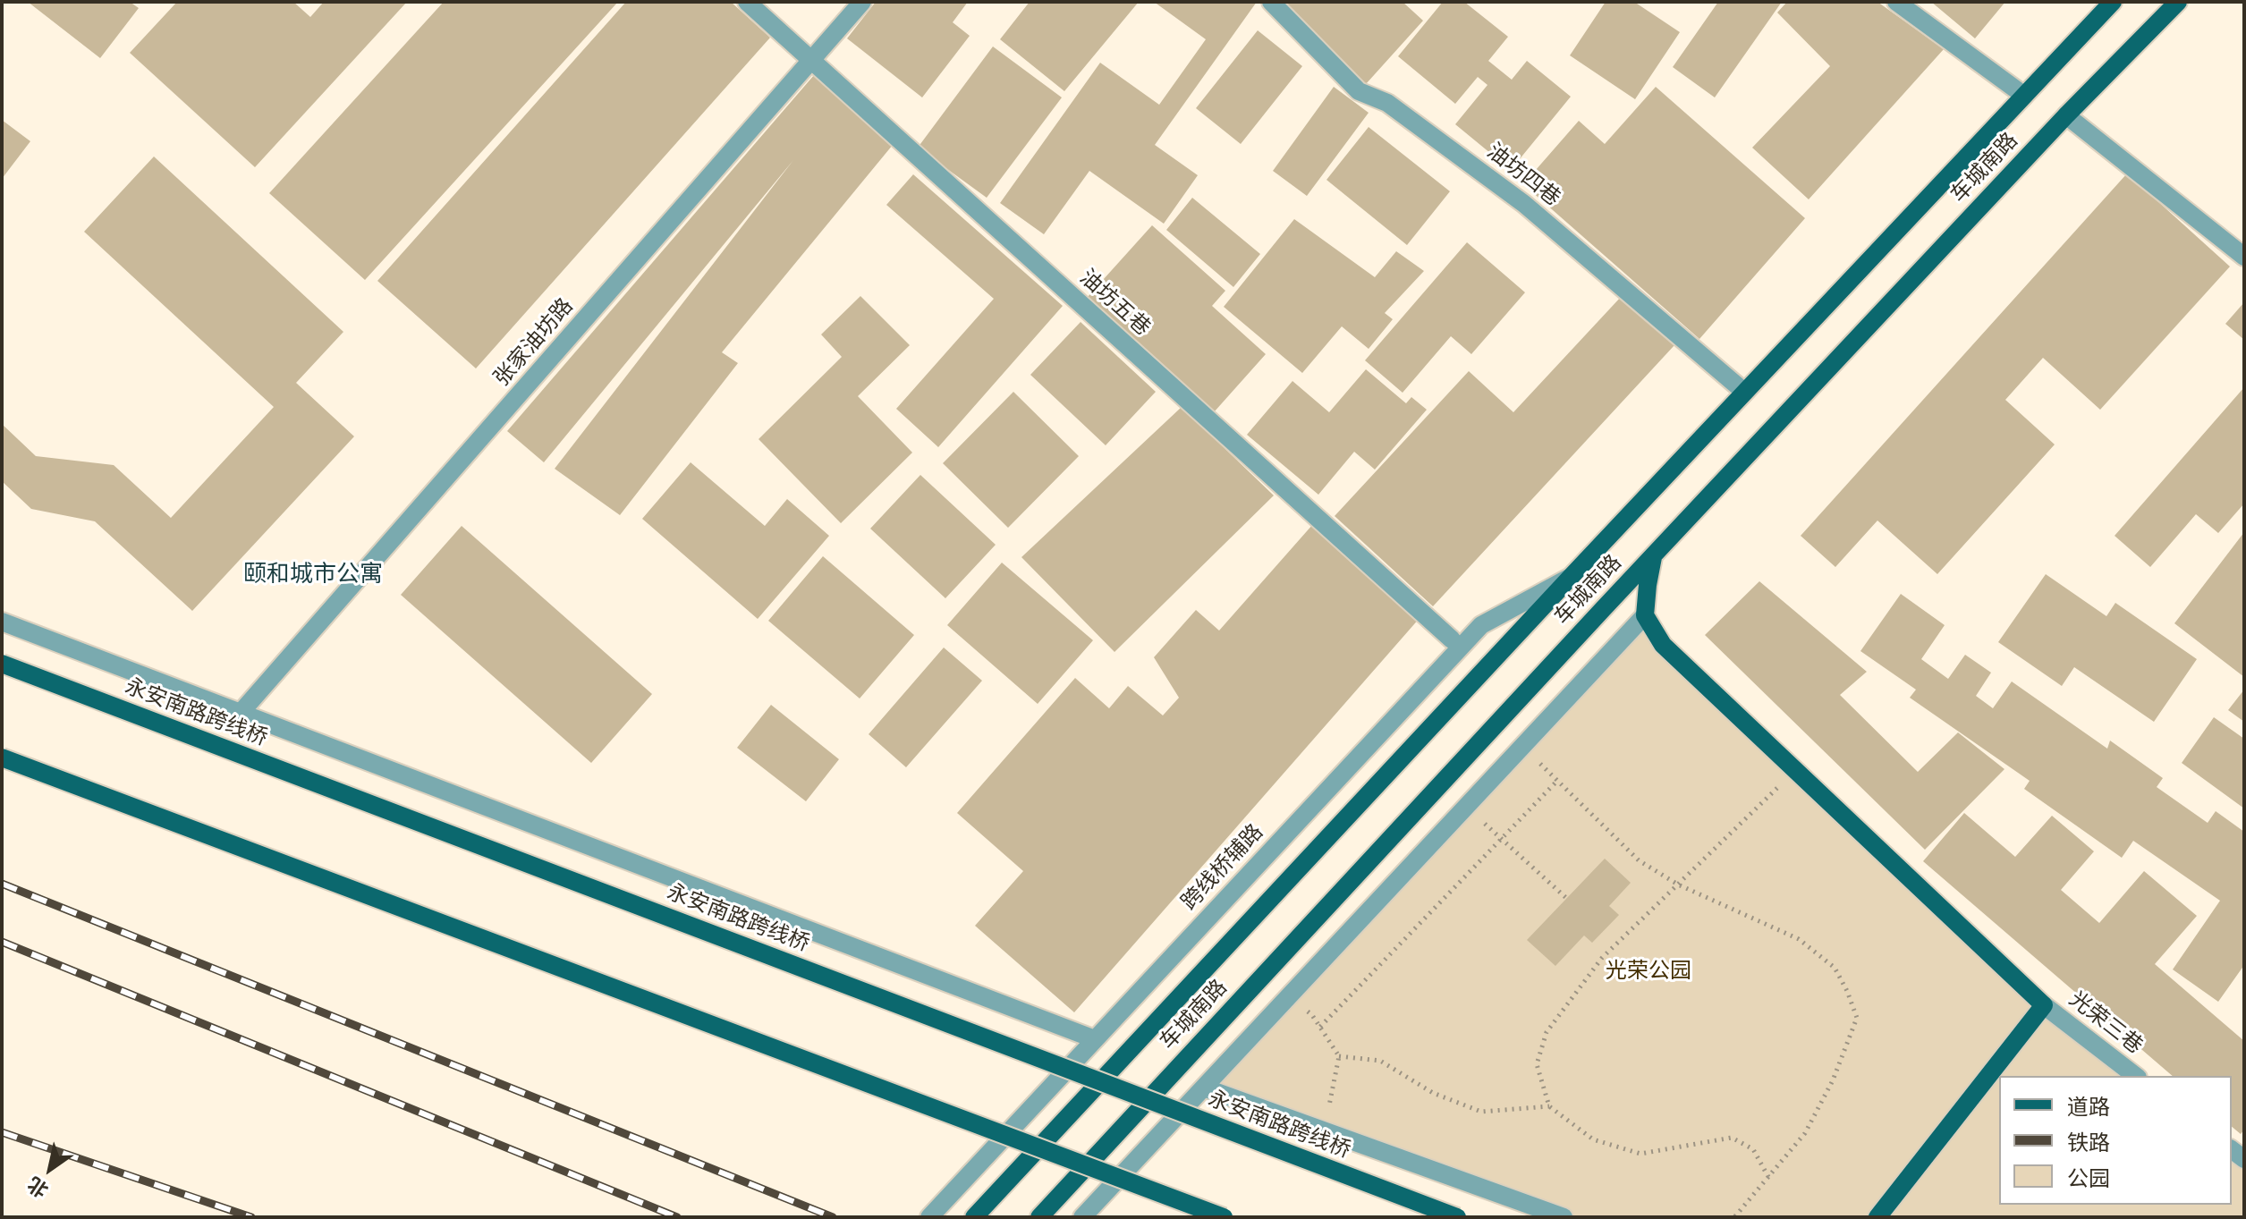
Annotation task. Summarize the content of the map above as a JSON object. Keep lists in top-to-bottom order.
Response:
{
  "streets": {
    "main road": ["车城南路", "永安南路跨线桥"],
    "street": [
      "油坊四巷",
      "油坊五巷",
      "张家油坊路",
      "跨线桥辅路",
      "光荣三巷"
    ]
  },
  "crossings": [
    ["车城南路", "油坊四巷"],
    ["车城南路", "跨线桥辅路"],
    ["油坊五巷", "张家油坊路"]
  ],
  "districts": ["颐和城市公寓"],
  "parks": ["光荣公园"],
  "legend": ["道路", "铁路", "公园"],
  "north": "bottom left"
}
